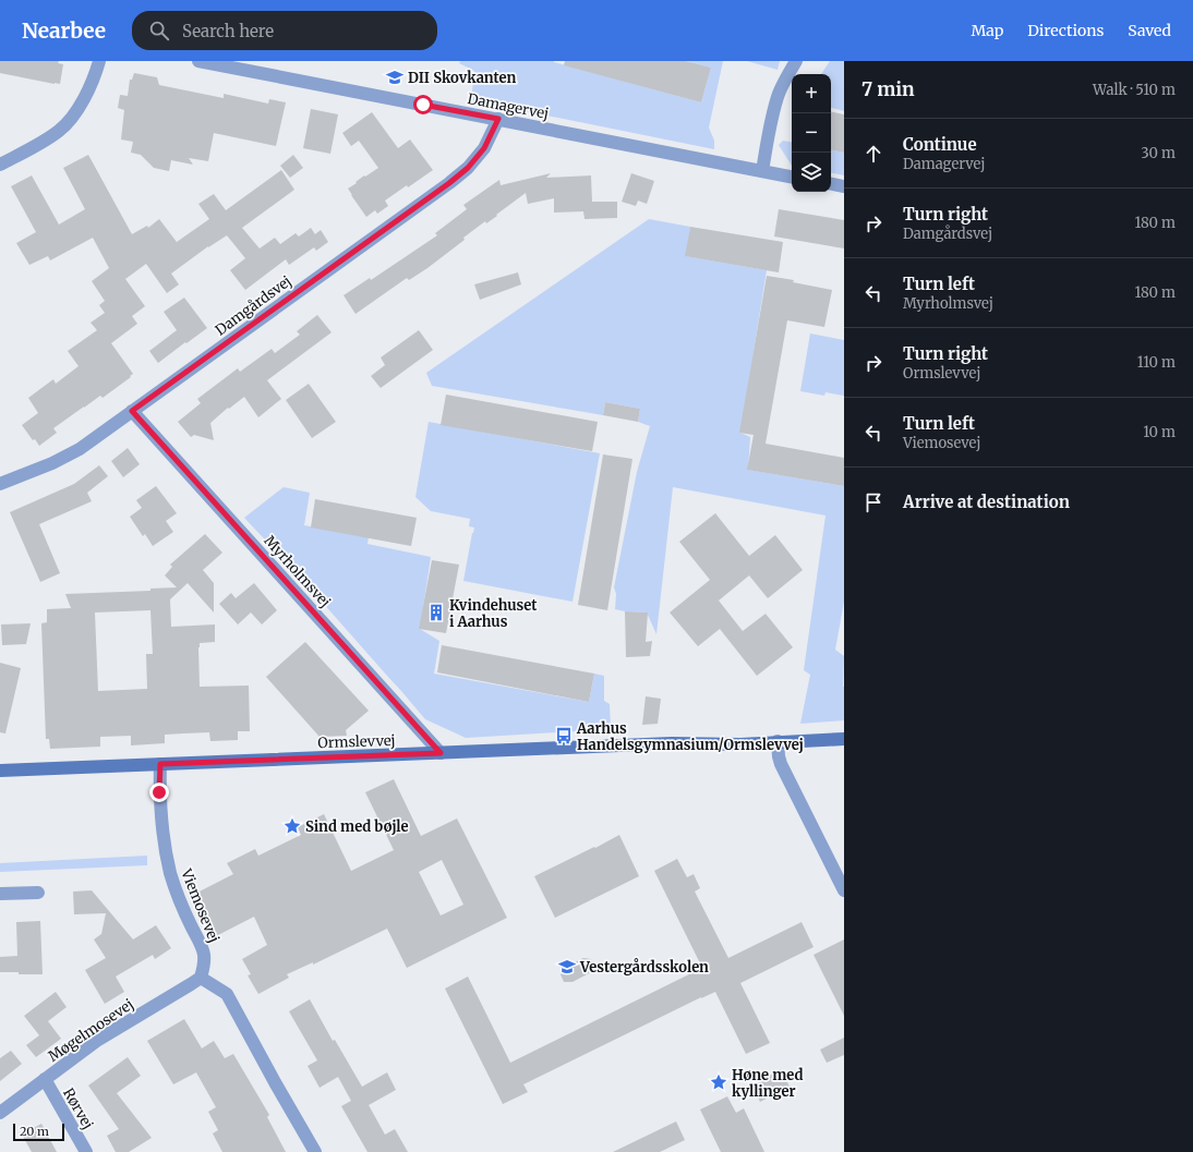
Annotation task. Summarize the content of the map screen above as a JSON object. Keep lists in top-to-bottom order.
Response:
{
  "streets": {
    "street": [
      "Damagervej",
      "Damgårdsvej",
      "Myrholmsvej",
      "Ormslevvej",
      "Viemosevej",
      "Møgelmosevej",
      "Rørvej"
    ]
  },
  "crossings": [
    ["Damagervej", "Damgårdsvej"],
    ["Damgårdsvej", "Myrholmsvej"],
    ["Myrholmsvej", "Ormslevvej"],
    ["Ormslevvej", "Viemosevej"],
    ["Viemosevej", "Møgelmosevej"],
    ["Møgelmosevej", "Rørvej"]
  ],
  "places": {
    "school or university": ["DII Skovkanten", "Vestergårdsskolen"],
    "building": ["Kvindehuset i Aarhus"],
    "bus stop": ["Aarhus Handelsgymnasium/Ormslevvej"],
    "place": ["Sind med bøjle", "Høne med kyllinger"]
  },
  "scale_bar": "20 m",
  "page": {
    "header": "Nearbee",
    "search": "Search here",
    "nav": ["Map", "Directions", "Saved"],
    "heading": ["7 min", "Walk · 510 m"],
    "map_buttons": ["+", "−"],
    "list": [
      ["Continue", "Damagervej", "30 m"],
      ["Turn right", "Damgårdsvej", "180 m"],
      ["Turn left", "Myrholmsvej", "180 m"],
      ["Turn right", "Ormslevvej", "110 m"],
      ["Turn left", "Viemosevej", "10 m"],
      "Arrive at destination"
    ],
    "scale": "20 m"
  }
}
